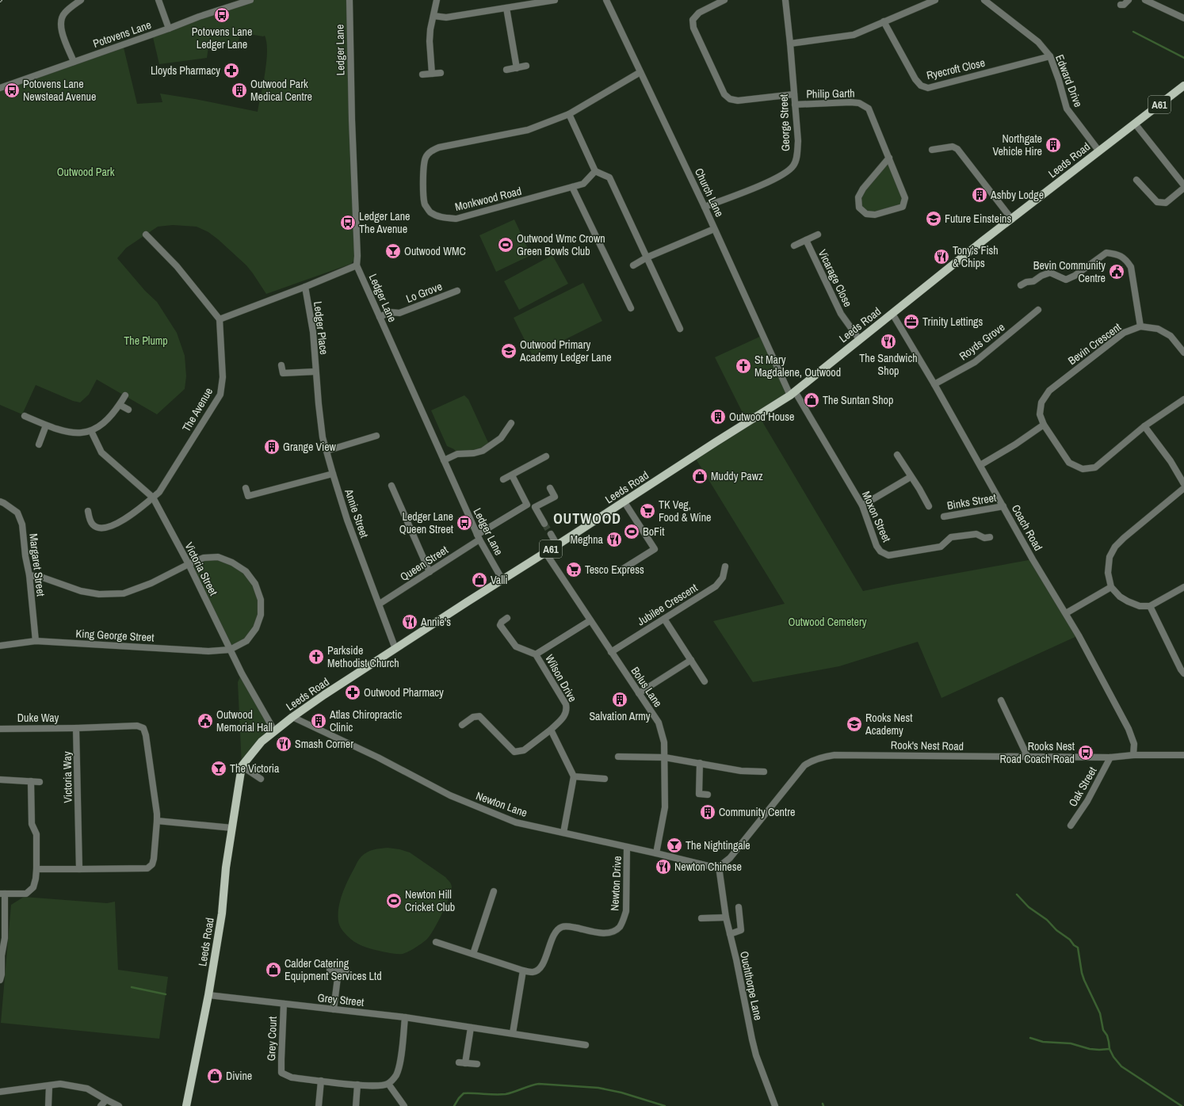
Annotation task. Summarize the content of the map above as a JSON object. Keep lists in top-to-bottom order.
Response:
{
  "streets": {
    "main road": ["A61", "Leeds Road"],
    "street": [
      "Potovens Lane",
      "Ledger Lane",
      "Ryecroft Close",
      "Edward Drive",
      "Philip Garth",
      "George Street",
      "Church Lane",
      "Monkwood Road",
      "Vicarage Close",
      "Lo Grove",
      "Ledger Place",
      "Royds Grove",
      "Bevin Crescent",
      "The Avenue",
      "Binks Street",
      "Annie Street",
      "Moxon Street",
      "Coach Road",
      "Queen Street",
      "Margaret Street",
      "Victoria Street",
      "Jubilee Crescent",
      "King George Street",
      "Wilson Drive",
      "Bolus Lane",
      "Duke Way",
      "Rook's Nest Road",
      "Victoria Way",
      "Oak Street",
      "Newton Lane",
      "Newton Drive",
      "Ouchthorpe Lane",
      "Grey Street",
      "Grey Court"
    ]
  },
  "crossings": [
    ["Ledger Lane", "Leeds Road"],
    ["Ledger Lane", "Lo Grove"],
    ["Ledger Lane", "Queen Street"],
    ["Ryecroft Close", "Edward Drive"],
    ["Edward Drive", "Leeds Road"],
    ["Philip Garth", "George Street"],
    ["George Street", "Church Lane"],
    ["Leeds Road", "Church Lane"],
    ["Leeds Road", "Vicarage Close"],
    ["Leeds Road", "Annie Street"],
    ["Leeds Road", "Moxon Street"],
    ["Leeds Road", "Coach Road"],
    ["Leeds Road", "Victoria Street"],
    ["Leeds Road", "Bolus Lane"],
    ["Leeds Road", "Newton Lane"],
    ["Leeds Road", "Grey Street"],
    ["Church Lane", "Monkwood Road"],
    ["Church Lane", "Moxon Street"],
    ["Ledger Place", "Annie Street"],
    ["Royds Grove", "Coach Road"],
    ["The Avenue", "Victoria Street"],
    ["Binks Street", "Coach Road"],
    ["Annie Street", "Queen Street"],
    ["Coach Road", "Rook's Nest Road"],
    ["Margaret Street", "King George Street"],
    ["Victoria Street", "King George Street"],
    ["Jubilee Crescent", "Bolus Lane"],
    ["Wilson Drive", "Bolus Lane"],
    ["Bolus Lane", "Newton Lane"],
    ["Duke Way", "Victoria Way"],
    ["Rook's Nest Road", "Oak Street"],
    ["Rook's Nest Road", "Newton Lane"],
    ["Rook's Nest Road", "Ouchthorpe Lane"],
    ["Newton Lane", "Newton Drive"],
    ["Newton Lane", "Ouchthorpe Lane"],
    ["Grey Street", "Grey Court"]
  ],
  "districts": ["OUTWOOD"],
  "parks": ["Outwood Park", "The Plump", "Outwood Cemetery"],
  "places": {
    "bus stop": [
      "Potovens Lane Ledger Lane",
      "Potovens Lane Newstead Avenue",
      "Ledger Lane The Avenue",
      "Ledger Lane Queen Street",
      "Rooks Nest Road Coach Road"
    ],
    "pharmacy": ["Lloyds Pharmacy", "Outwood Pharmacy"],
    "building": [
      "Outwood Park Medical Centre",
      "Northgate Vehicle Hire",
      "Ashby Lodge",
      "Outwood House",
      "Grange View",
      "Salvation Army",
      "Atlas Chiropractic Clinic",
      "Community Centre"
    ],
    "school or university": ["Future Einsteins", "Outwood Primary Academy Ledger Lane", "Rooks Nest Academy"],
    "sports": ["Outwood Wmc Crown Green Bowls Club", "BoFit", "Newton Hill Cricket Club"],
    "bar": ["Outwood WMC", "The Victoria", "The Nightingale"],
    "restaurant": [
      "Tony's Fish & Chips",
      "The Sandwich Shop",
      "Meghna",
      "Annie's",
      "Smash Corner",
      "Newton Chinese"
    ],
    "public building": ["Bevin Community Centre", "Outwood Memorial Hall"],
    "office": ["Trinity Lettings"],
    "church": ["St Mary Magdalene, Outwood", "Parkside Methodist Church"],
    "shop": [
      "The Suntan Shop",
      "Muddy Pawz",
      "Valli",
      "Calder Catering Equipment Services Ltd",
      "Divine"
    ],
    "supermarket": ["TK Veg, Food & Wine", "Tesco Express"]
  }
}
